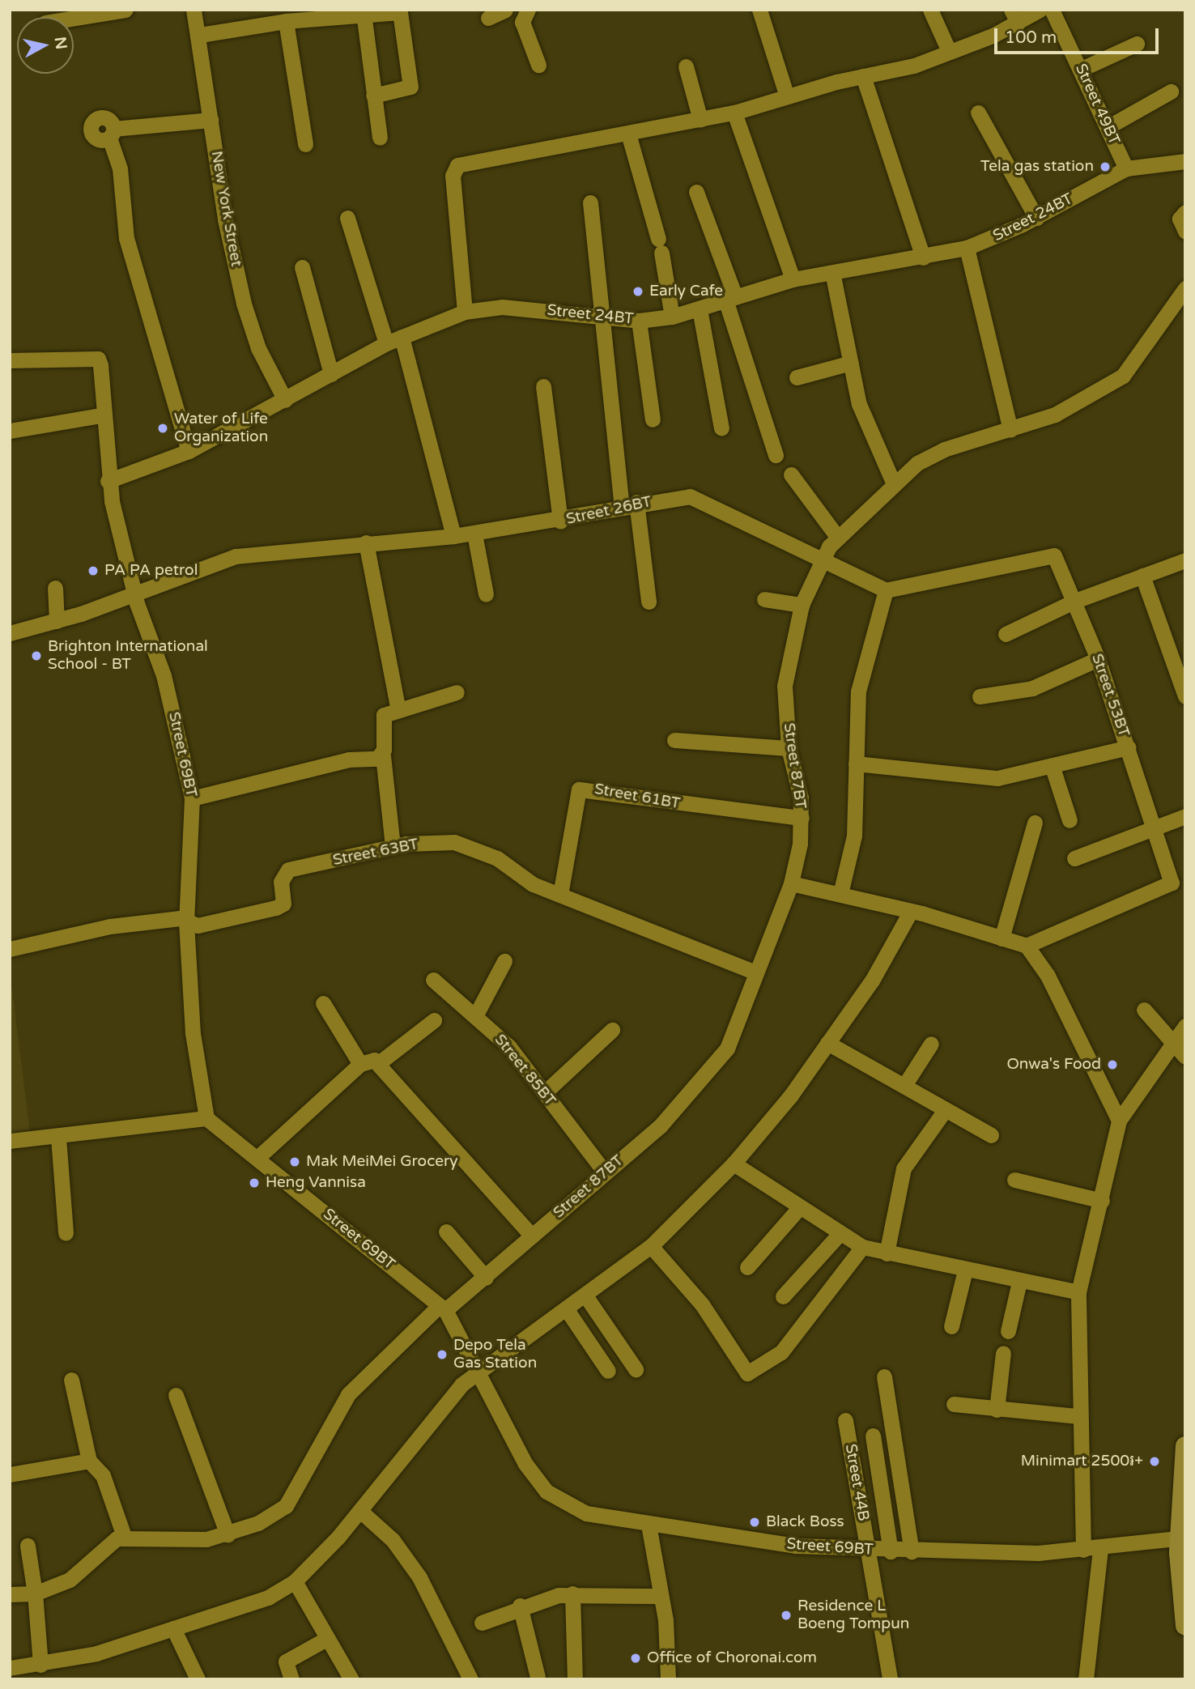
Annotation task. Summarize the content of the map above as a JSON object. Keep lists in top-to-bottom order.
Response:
{
  "streets": {
    "street": [
      "Street 49BT",
      "New York Street",
      "Street 24BT",
      "Street 26BT",
      "Street 53BT",
      "Street 69BT",
      "Street 87BT",
      "Street 61BT",
      "Street 63BT",
      "Street 85BT",
      "Street 44B"
    ]
  },
  "crossings": [
    ["Street 49BT", "Street 24BT"],
    ["New York Street", "Street 24BT"],
    ["Street 24BT", "Street 69BT"],
    ["Street 26BT", "Street 53BT"],
    ["Street 26BT", "Street 69BT"],
    ["Street 26BT", "Street 87BT"],
    ["Street 69BT", "Street 87BT"],
    ["Street 69BT", "Street 63BT"],
    ["Street 69BT", "Street 44B"],
    ["Street 87BT", "Street 61BT"],
    ["Street 87BT", "Street 63BT"],
    ["Street 87BT", "Street 85BT"],
    ["Street 61BT", "Street 63BT"]
  ],
  "places": [
    "Tela gas station",
    "Early Cafe",
    "Water of Life Organization",
    "PA PA petrol",
    "Brighton International School - BT",
    "Onwa's Food",
    "Mak MeiMei Grocery",
    "Heng Vannisa",
    "Depo Tela Gas Station",
    "Minimart 2500៛+",
    "Black Boss",
    "Residence L Boeng Tompun",
    "Office of Choronai.com"
  ],
  "scale_bar": "100 m",
  "north": "right"
}
